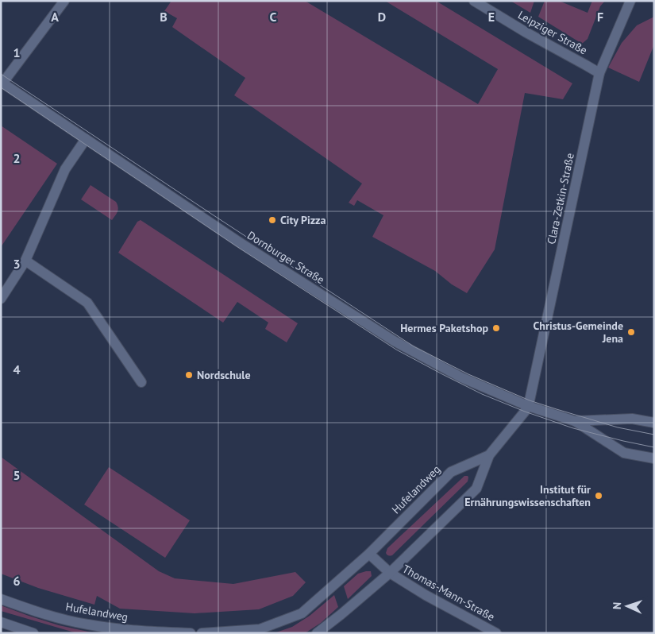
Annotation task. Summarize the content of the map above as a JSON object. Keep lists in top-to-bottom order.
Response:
{
  "streets": {
    "street": [
      "Leipziger Straße",
      "Clara-Zetkin-Straße",
      "Dornburger Straße",
      "Hufelandweg",
      "Thomas-Mann-Straße"
    ]
  },
  "crossings": [
    ["Leipziger Straße", "Clara-Zetkin-Straße"],
    ["Clara-Zetkin-Straße", "Dornburger Straße"],
    ["Clara-Zetkin-Straße", "Hufelandweg"],
    ["Dornburger Straße", "Hufelandweg"],
    ["Hufelandweg", "Thomas-Mann-Straße"]
  ],
  "places": [
    "City Pizza",
    "Hermes Paketshop",
    "Christus-Gemeinde Jena",
    "Nordschule",
    "Institut für Ernährungswissenschaften"
  ],
  "north": "left",
  "grid": {
    "columns": [
      "A",
      "B",
      "C",
      "D",
      "E",
      "F"
    ],
    "rows": [
      "1",
      "2",
      "3",
      "4",
      "5",
      "6"
    ]
  }
}
